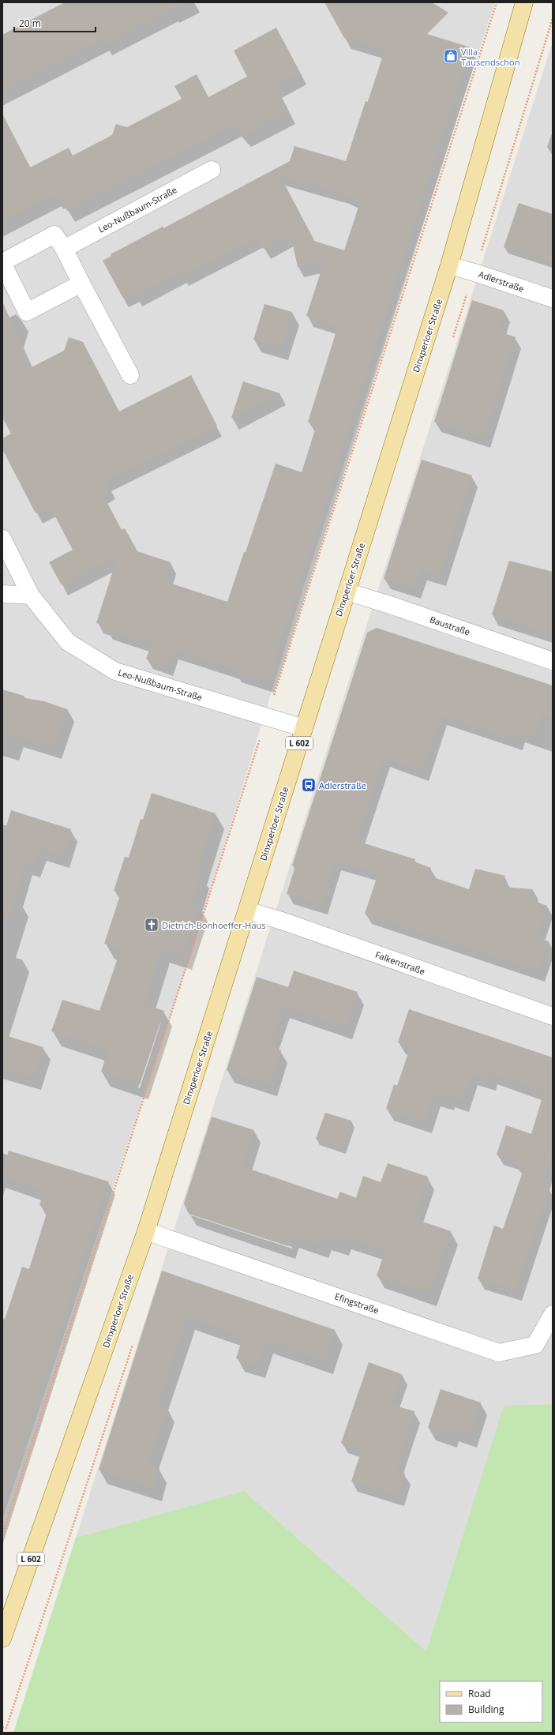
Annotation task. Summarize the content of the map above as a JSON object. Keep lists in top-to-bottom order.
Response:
{
  "streets": {
    "main road": ["Dinxperloer Straße", "L 602"],
    "street": [
      "Leo-Nußbaum-Straße",
      "Adlerstraße",
      "Baustraße",
      "Falkenstraße",
      "Efingstraße"
    ]
  },
  "crossings": [
    ["Leo-Nußbaum-Straße", "Dinxperloer Straße"],
    ["Adlerstraße", "Dinxperloer Straße"],
    ["Dinxperloer Straße", "Baustraße"],
    ["Dinxperloer Straße", "Falkenstraße"],
    ["Dinxperloer Straße", "Efingstraße"]
  ],
  "places": {
    "shop": ["Villa Tausendschön"],
    "bus stop": ["Adlerstraße"],
    "church": ["Dietrich-Bonhoeffer-Haus"]
  },
  "legend": ["Road", "Building"],
  "scale_bar": "20 m"
}
